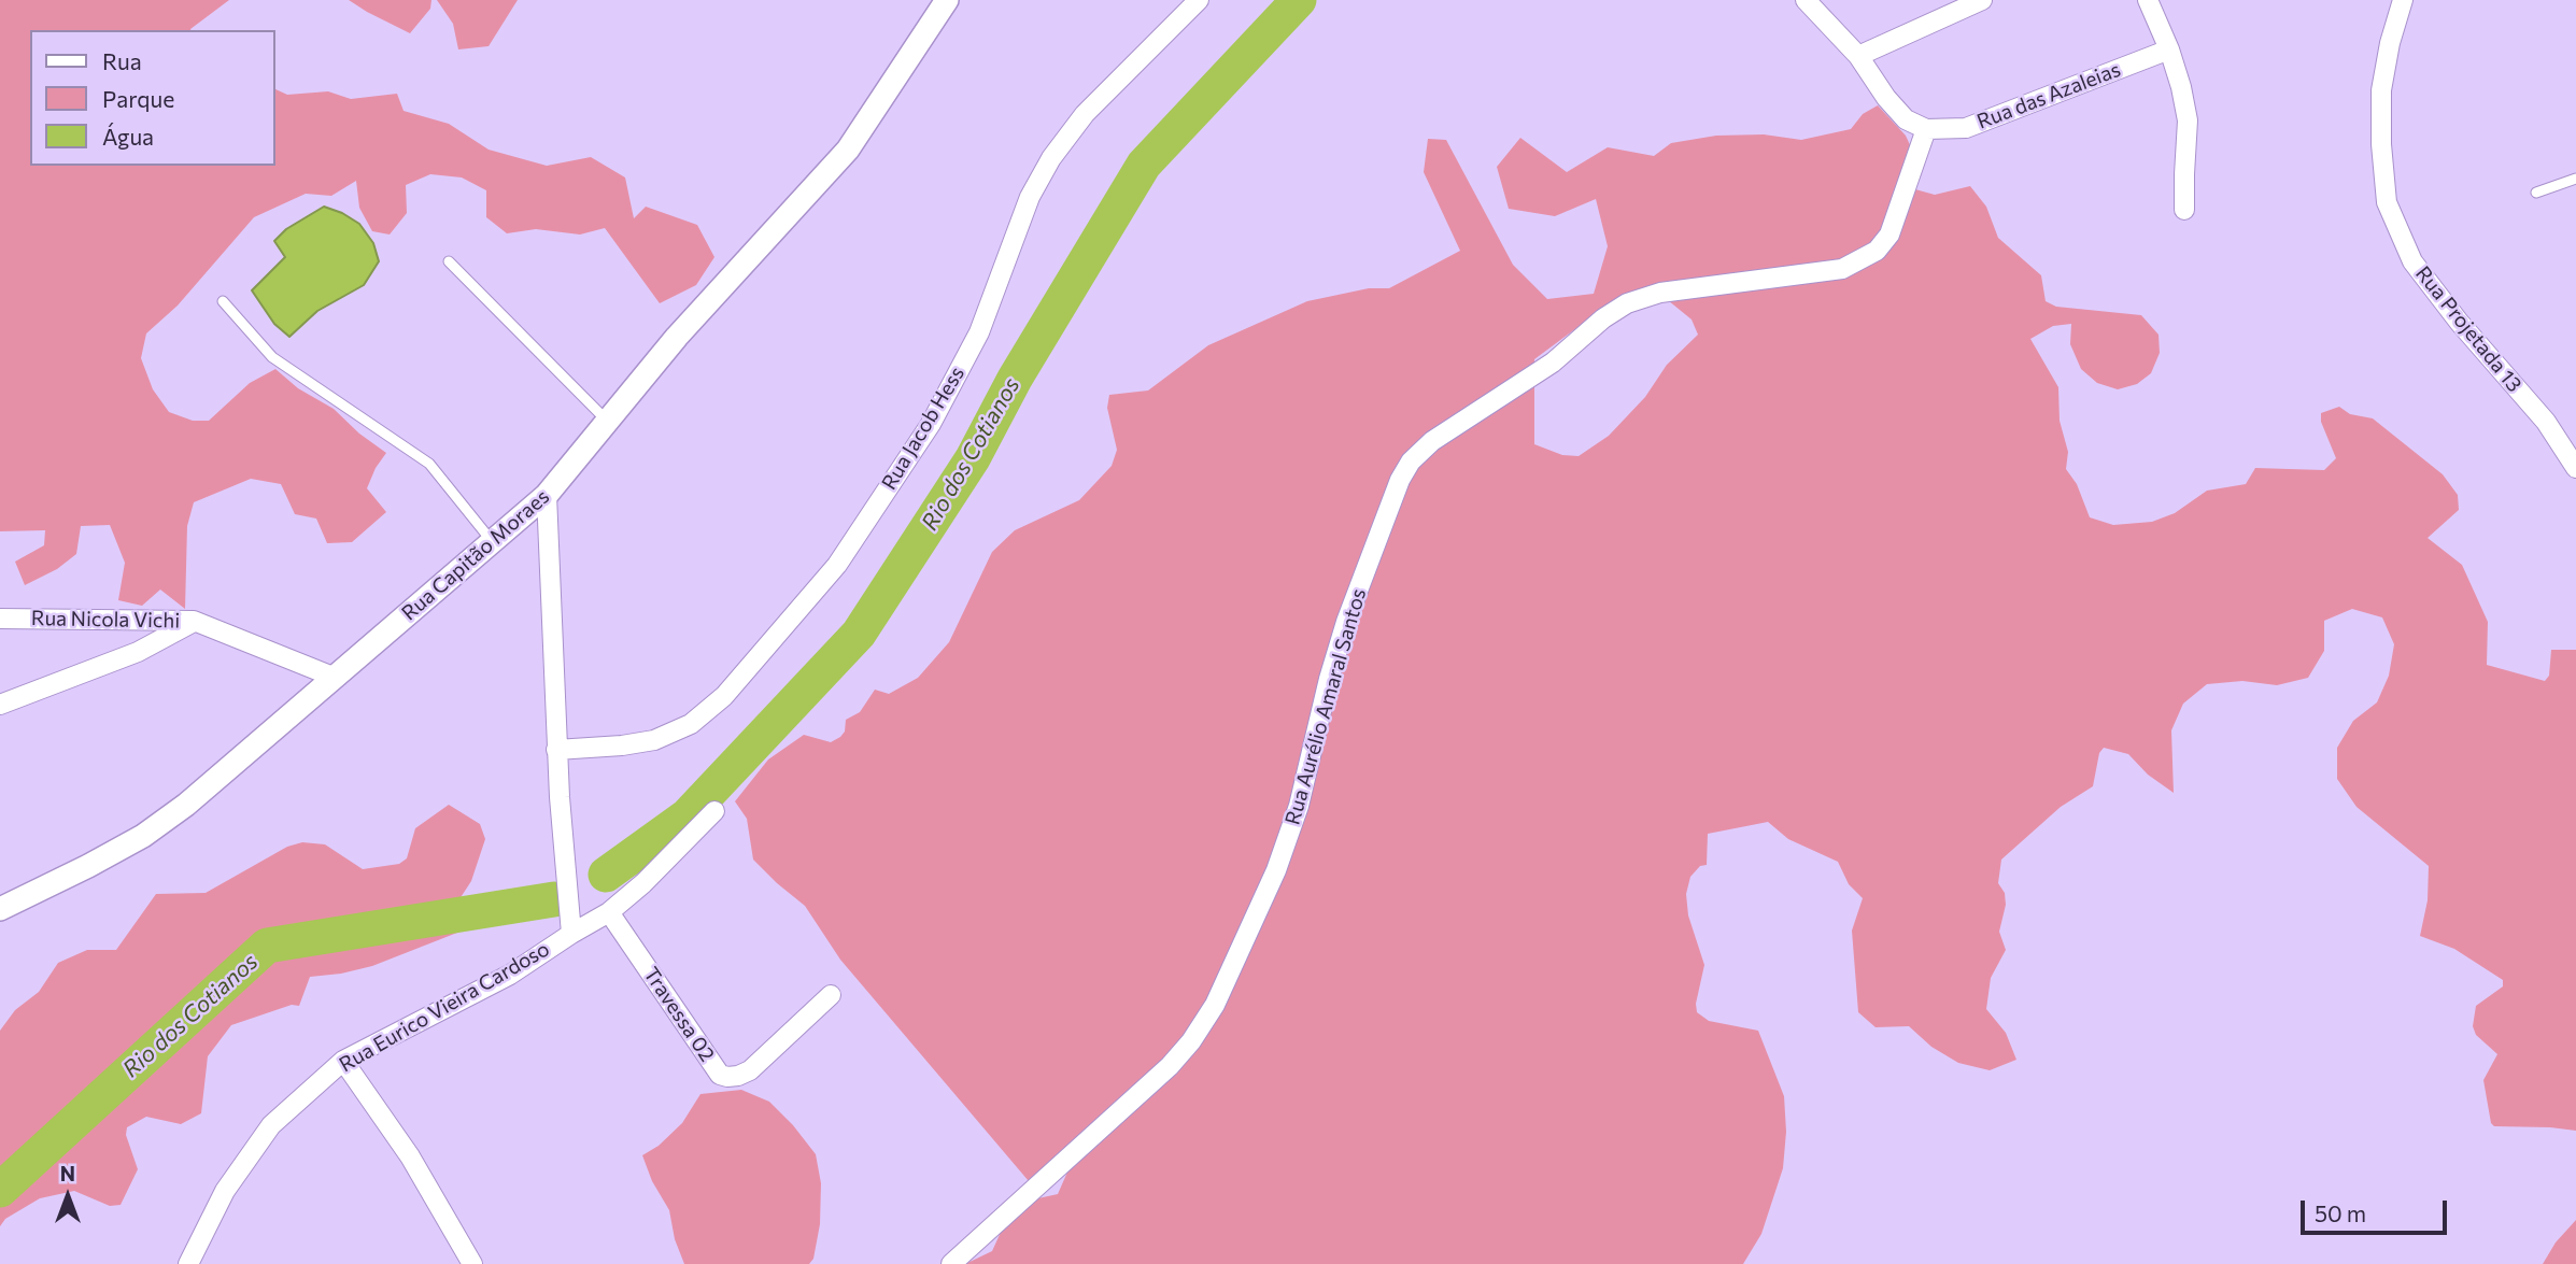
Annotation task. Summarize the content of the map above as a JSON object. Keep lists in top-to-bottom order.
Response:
{
  "streets": {
    "street": [
      "Rua das Azaleias",
      "Rua Projetada 13",
      "Rua Jacob Hess",
      "Rua Capitão Moraes",
      "Rua Nicola Vichi",
      "Rua Aurélio Amaral Santos",
      "Rua Eurico Vieira Cardoso",
      "Travessa 02"
    ]
  },
  "crossings": [
    ["Rua das Azaleias", "Rua Aurélio Amaral Santos"],
    ["Rua Jacob Hess", "Rua Eurico Vieira Cardoso"],
    ["Rua Capitão Moraes", "Rua Nicola Vichi"],
    ["Rua Capitão Moraes", "Rua Eurico Vieira Cardoso"],
    ["Rua Eurico Vieira Cardoso", "Travessa 02"]
  ],
  "water": ["Rio dos Cotianos"],
  "legend": ["Rua", "Parque", "Água"],
  "scale_bar": "50 m",
  "north": "top"
}
